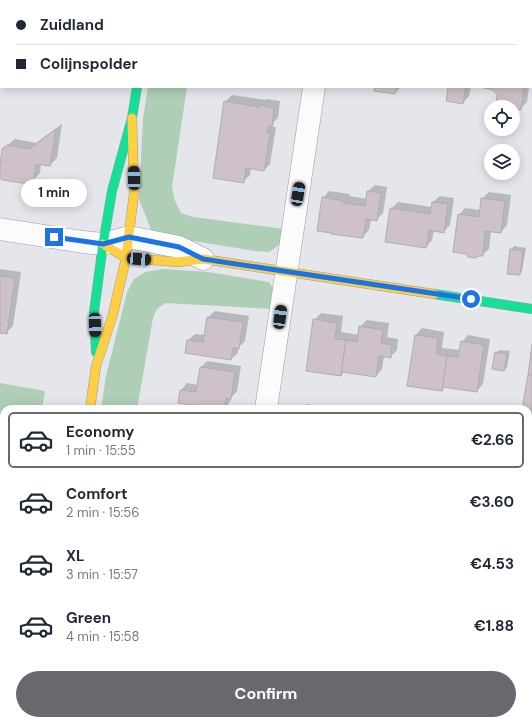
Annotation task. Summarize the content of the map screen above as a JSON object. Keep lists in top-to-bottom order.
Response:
{
  "page": {
    "banner": ["Zuidland", "Colijnspolder"],
    "bubble": "1 min",
    "list": [
      {
        "name": "Economy",
        "note": "1 min · 15:55",
        "value": "€2.66"
      },
      {
        "name": "Comfort",
        "note": "2 min · 15:56",
        "value": "€3.60"
      },
      {
        "name": "XL",
        "note": "3 min · 15:57",
        "value": "€4.53"
      },
      {
        "name": "Green",
        "note": "4 min · 15:58",
        "value": "€1.88"
      }
    ],
    "buttons": "Confirm"
  }
}
